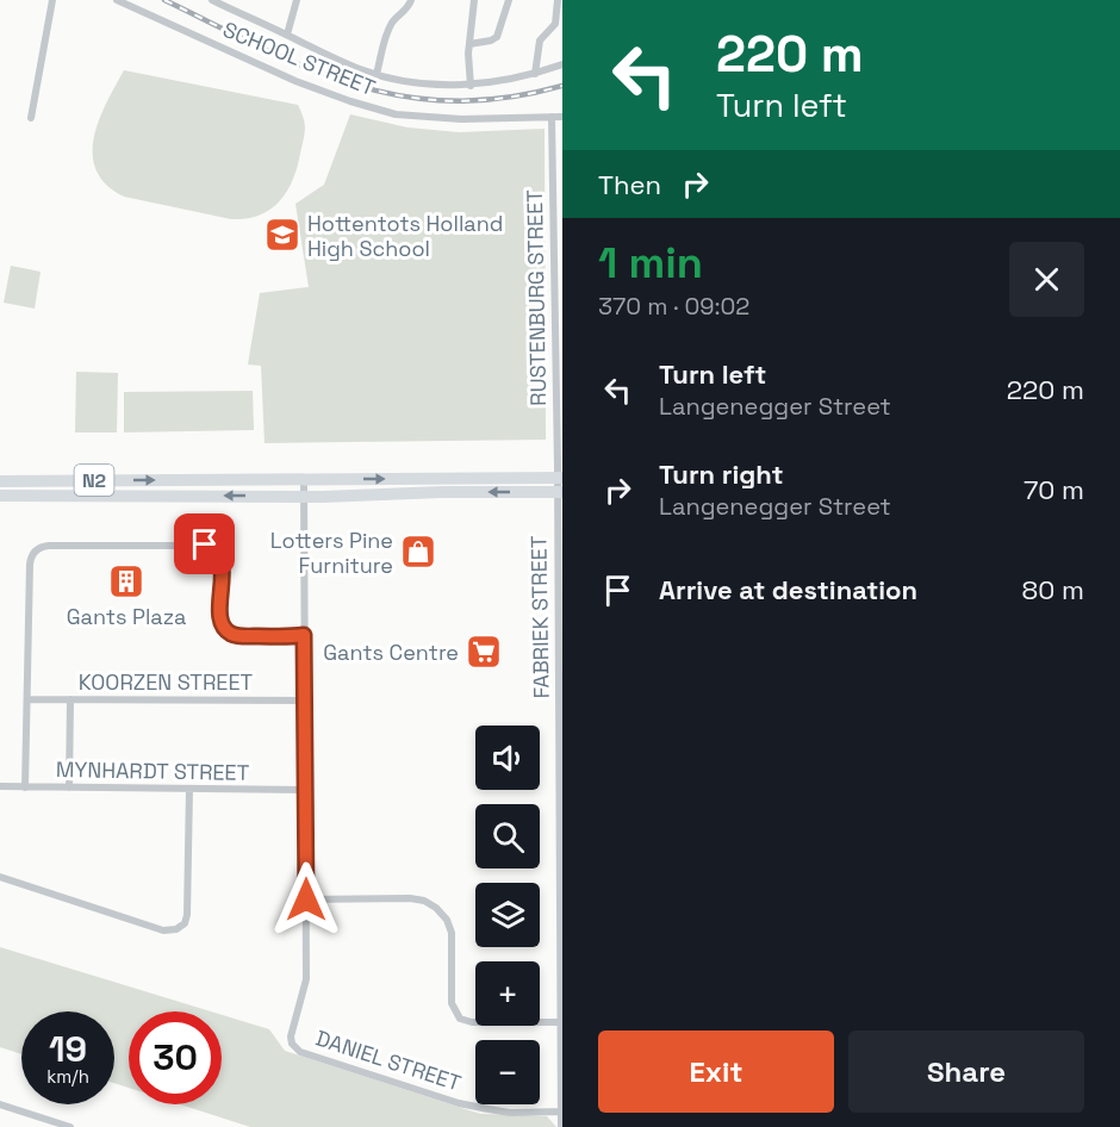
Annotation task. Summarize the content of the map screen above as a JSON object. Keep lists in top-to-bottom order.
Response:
{
  "streets": {
    "highway": ["N2"],
    "street": [
      "SCHOOL STREET",
      "RUSTENBURG STREET",
      "FABRIEK STREET",
      "KOORZEN STREET",
      "MYNHARDT STREET",
      "DANIEL STREET"
    ]
  },
  "crossings": [
    ["SCHOOL STREET", "RUSTENBURG STREET"],
    ["RUSTENBURG STREET", "N2"],
    ["RUSTENBURG STREET", "FABRIEK STREET"],
    ["N2", "FABRIEK STREET"],
    ["FABRIEK STREET", "DANIEL STREET"]
  ],
  "places": {
    "school or university": ["Hottentots Holland High School"],
    "shop": ["Lotters Pine Furniture"],
    "building": ["Gants Plaza"],
    "supermarket": ["Gants Centre"]
  },
  "page": {
    "turn": ["220 m", "Turn left"],
    "then": "Then",
    "heading": ["1 min", "370 m · 09:02"],
    "list": [
      {
        "name": "Turn left",
        "note": "Langenegger Street",
        "value": "220 m"
      },
      {
        "name": "Turn right",
        "note": "Langenegger Street",
        "value": "70 m"
      },
      {
        "name": "Arrive at destination",
        "value": "80 m"
      }
    ],
    "map_buttons": ["+", "−"],
    "speed": "19 km/h",
    "limit": "30",
    "buttons": ["Exit", "Share"]
  }
}
